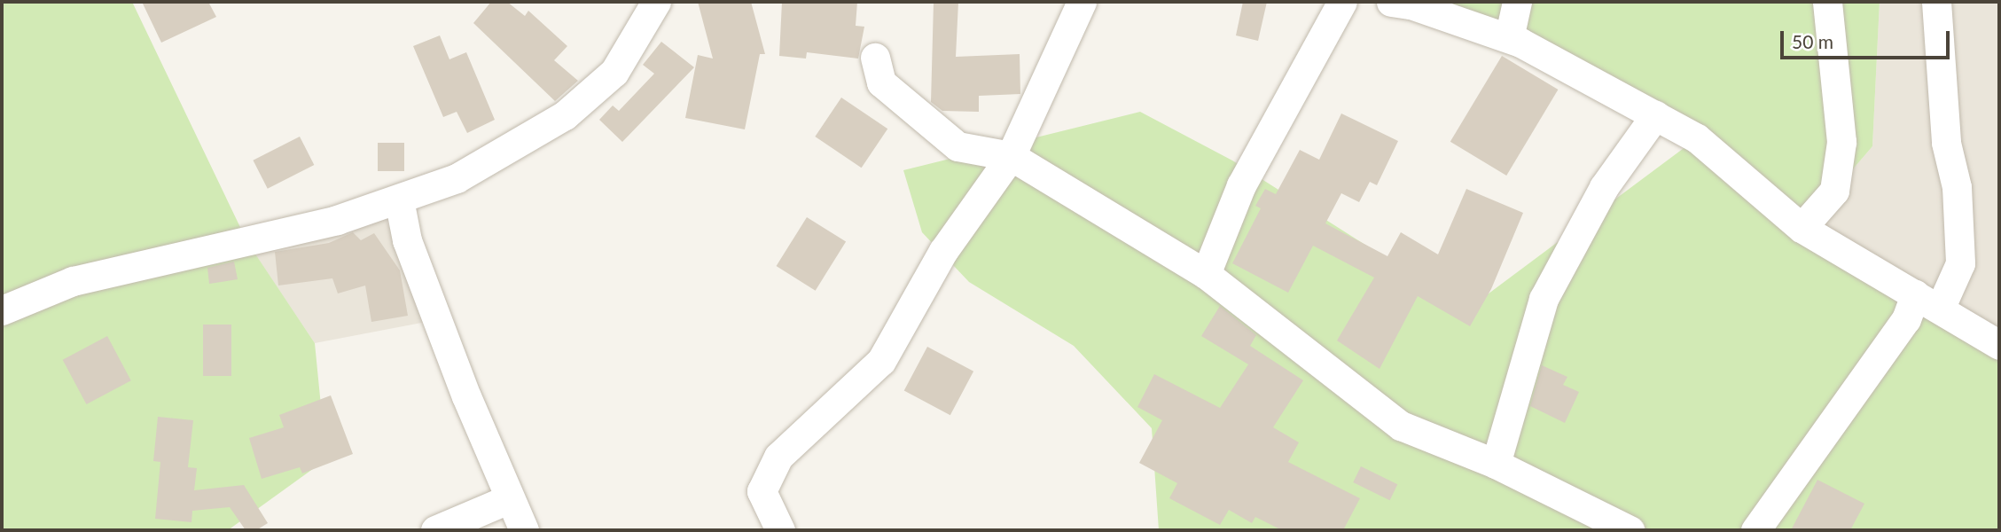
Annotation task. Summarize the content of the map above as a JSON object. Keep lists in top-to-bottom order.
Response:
{
  "scale_bar": "50 m"
}
